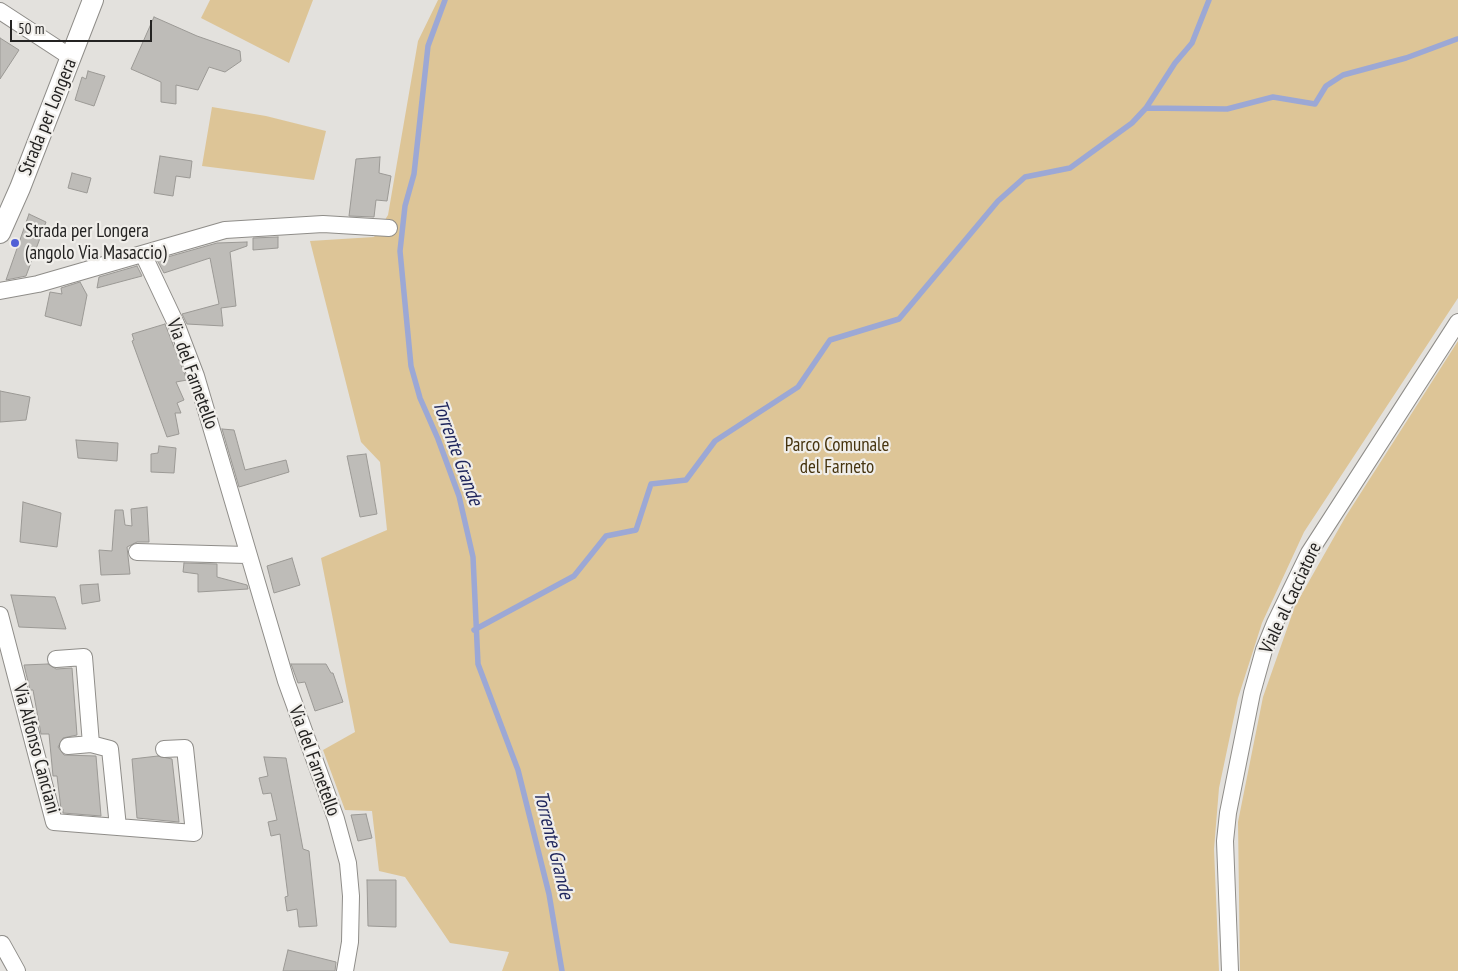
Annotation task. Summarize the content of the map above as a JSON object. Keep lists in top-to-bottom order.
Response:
{
  "streets": {
    "street": [
      "Strada per Longera",
      "Via del Farnetello",
      "Viale al Cacciatore",
      "Via Alfonso Canciani"
    ]
  },
  "water": ["Torrente Grande"],
  "parks": ["Parco Comunale del Farneto"],
  "places": ["Strada per Longera (angolo Via Masaccio)"],
  "scale_bar": "50 m"
}
